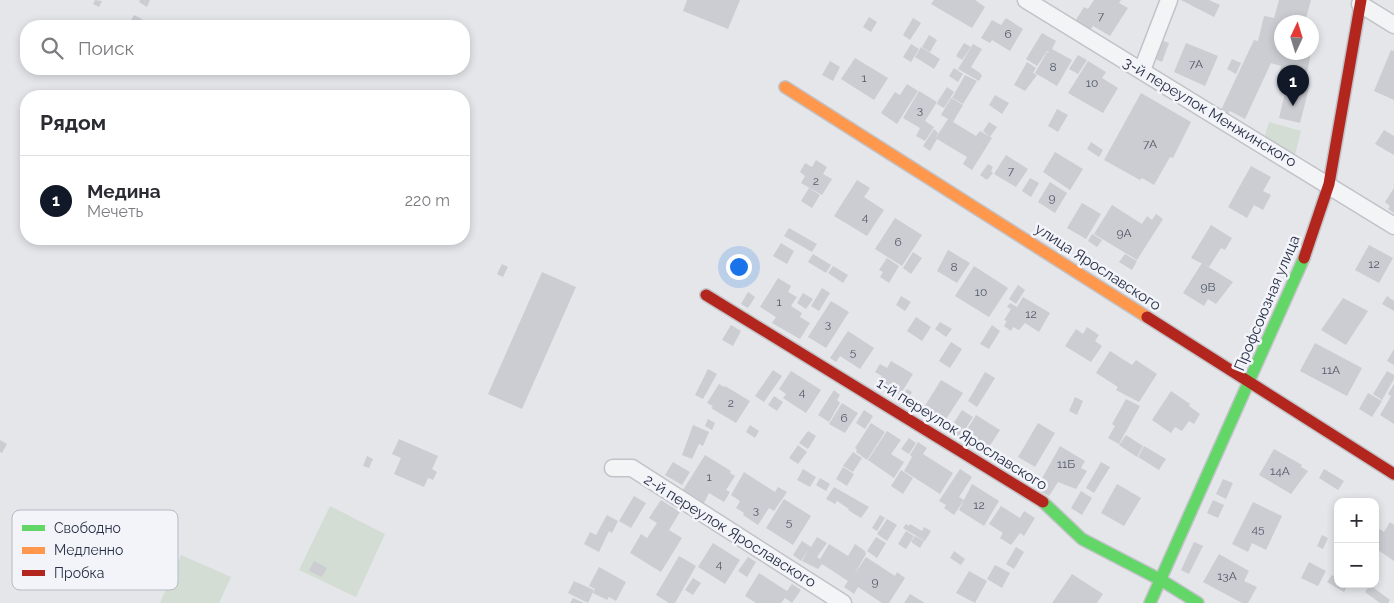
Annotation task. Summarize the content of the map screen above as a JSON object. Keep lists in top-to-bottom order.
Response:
{
  "streets": {
    "street": [
      "3-й переулок Менжинского",
      "улица Ярославского",
      "Профсоюзная улица",
      "1-й переулок Ярославского",
      "2-й переулок Ярославского"
    ]
  },
  "crossings": [
    ["3-й переулок Менжинского", "Профсоюзная улица"],
    ["улица Ярославского", "Профсоюзная улица"],
    ["Профсоюзная улица", "1-й переулок Ярославского"]
  ],
  "house_numbers": [
    "7",
    "6",
    "7А",
    "8",
    "1",
    "10",
    "3",
    "7А",
    "7",
    "2",
    "9",
    "4",
    "9А",
    "6",
    "12",
    "8",
    "9В",
    "10",
    "1",
    "12",
    "3",
    "5",
    "11А",
    "4",
    "2",
    "6",
    "11Б",
    "14А",
    "1",
    "12",
    "3",
    "5",
    "45",
    "4",
    "13А",
    "9"
  ],
  "legend": ["Свободно", "Медленно", "Пробка"],
  "north": "top",
  "page": {
    "search": "Поиск",
    "pins": "1",
    "heading": "Рядом",
    "list": [
      {
        "mark": "1",
        "name": "Медина",
        "note": "Мечеть",
        "value": "220 m"
      }
    ],
    "map_buttons": ["+", "−"]
  }
}
